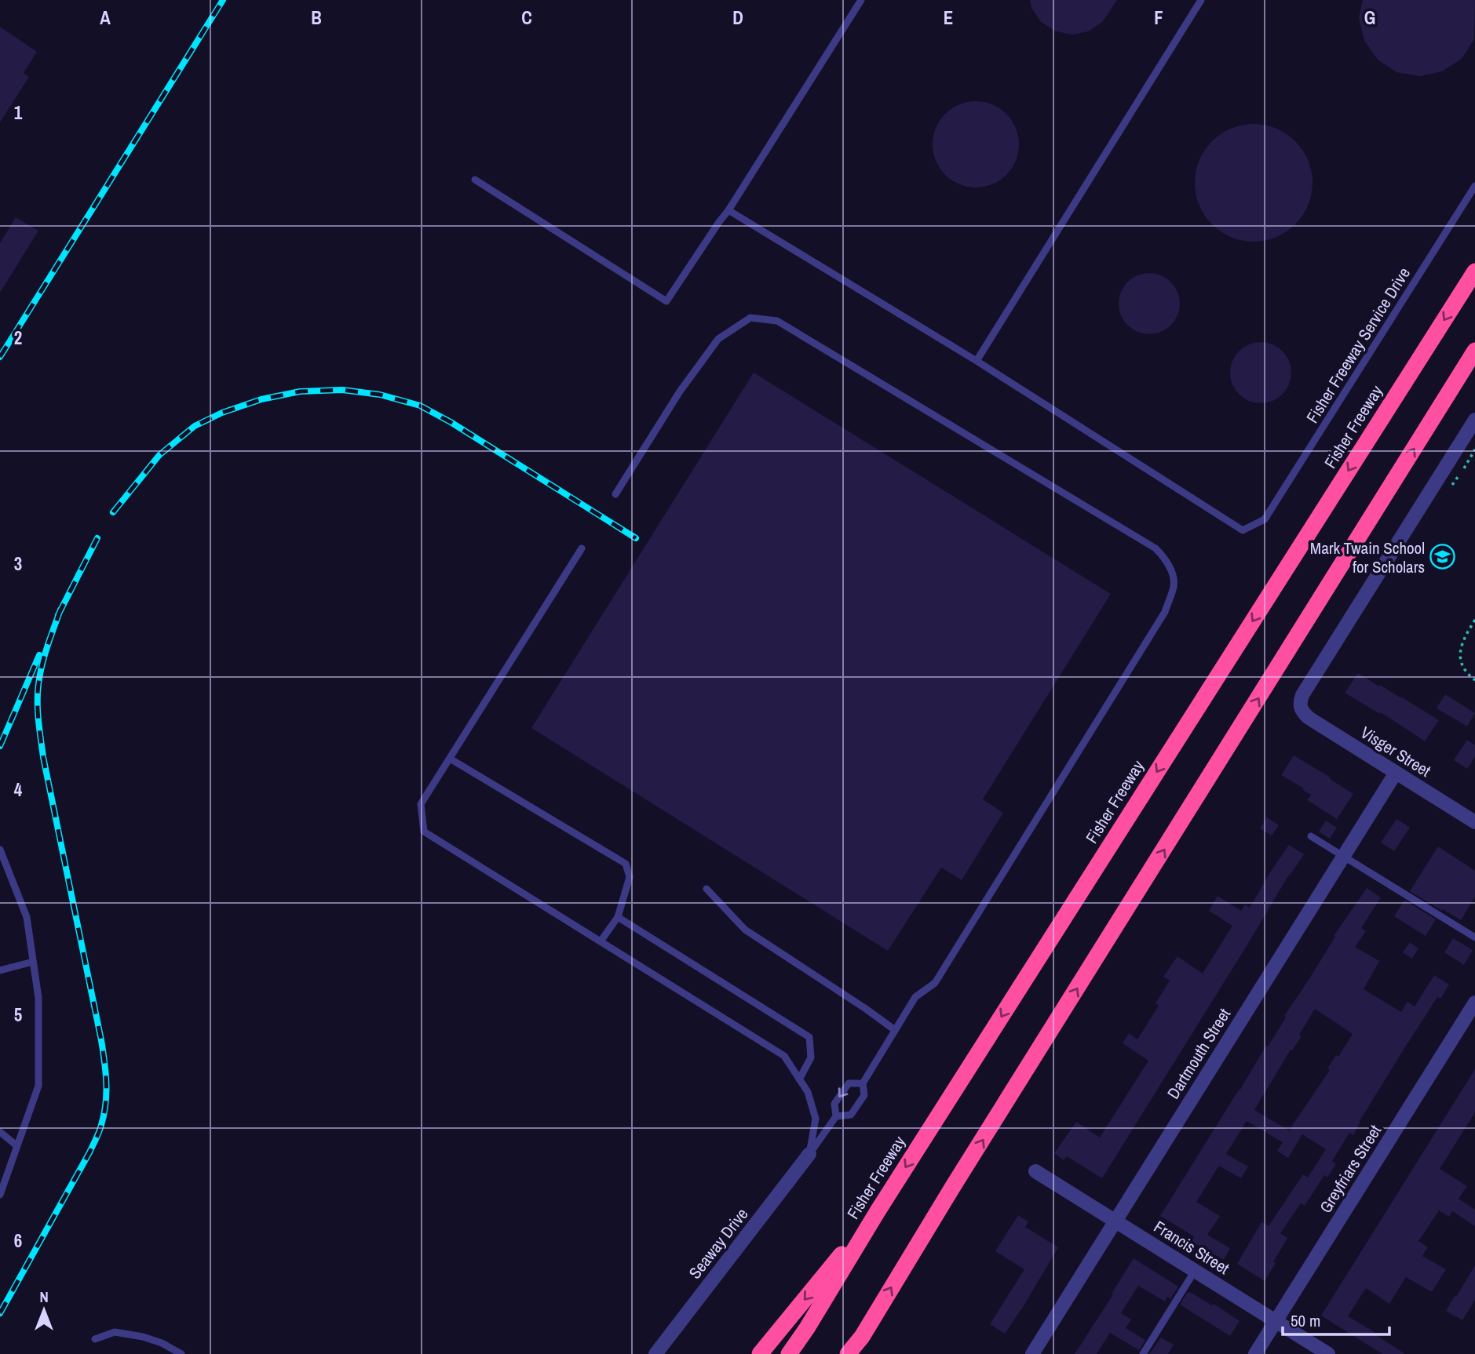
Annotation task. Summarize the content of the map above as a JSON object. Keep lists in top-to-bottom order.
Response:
{
  "streets": {
    "highway": ["Fisher Freeway"],
    "street": [
      "Visger Street",
      "Dartmouth Street",
      "Greyfriars Street",
      "Seaway Drive",
      "Francis Street"
    ],
    "lane": ["Fisher Freeway Service Drive"]
  },
  "crossings": [
    ["Visger Street", "Dartmouth Street"],
    ["Dartmouth Street", "Francis Street"],
    ["Greyfriars Street", "Francis Street"]
  ],
  "places": {
    "school or university": ["Mark Twain School for Scholars"]
  },
  "scale_bar": "50 m",
  "north": "top",
  "grid": {
    "columns": [
      "A",
      "B",
      "C",
      "D",
      "E",
      "F",
      "G"
    ],
    "rows": [
      "1",
      "2",
      "3",
      "4",
      "5",
      "6"
    ]
  }
}
